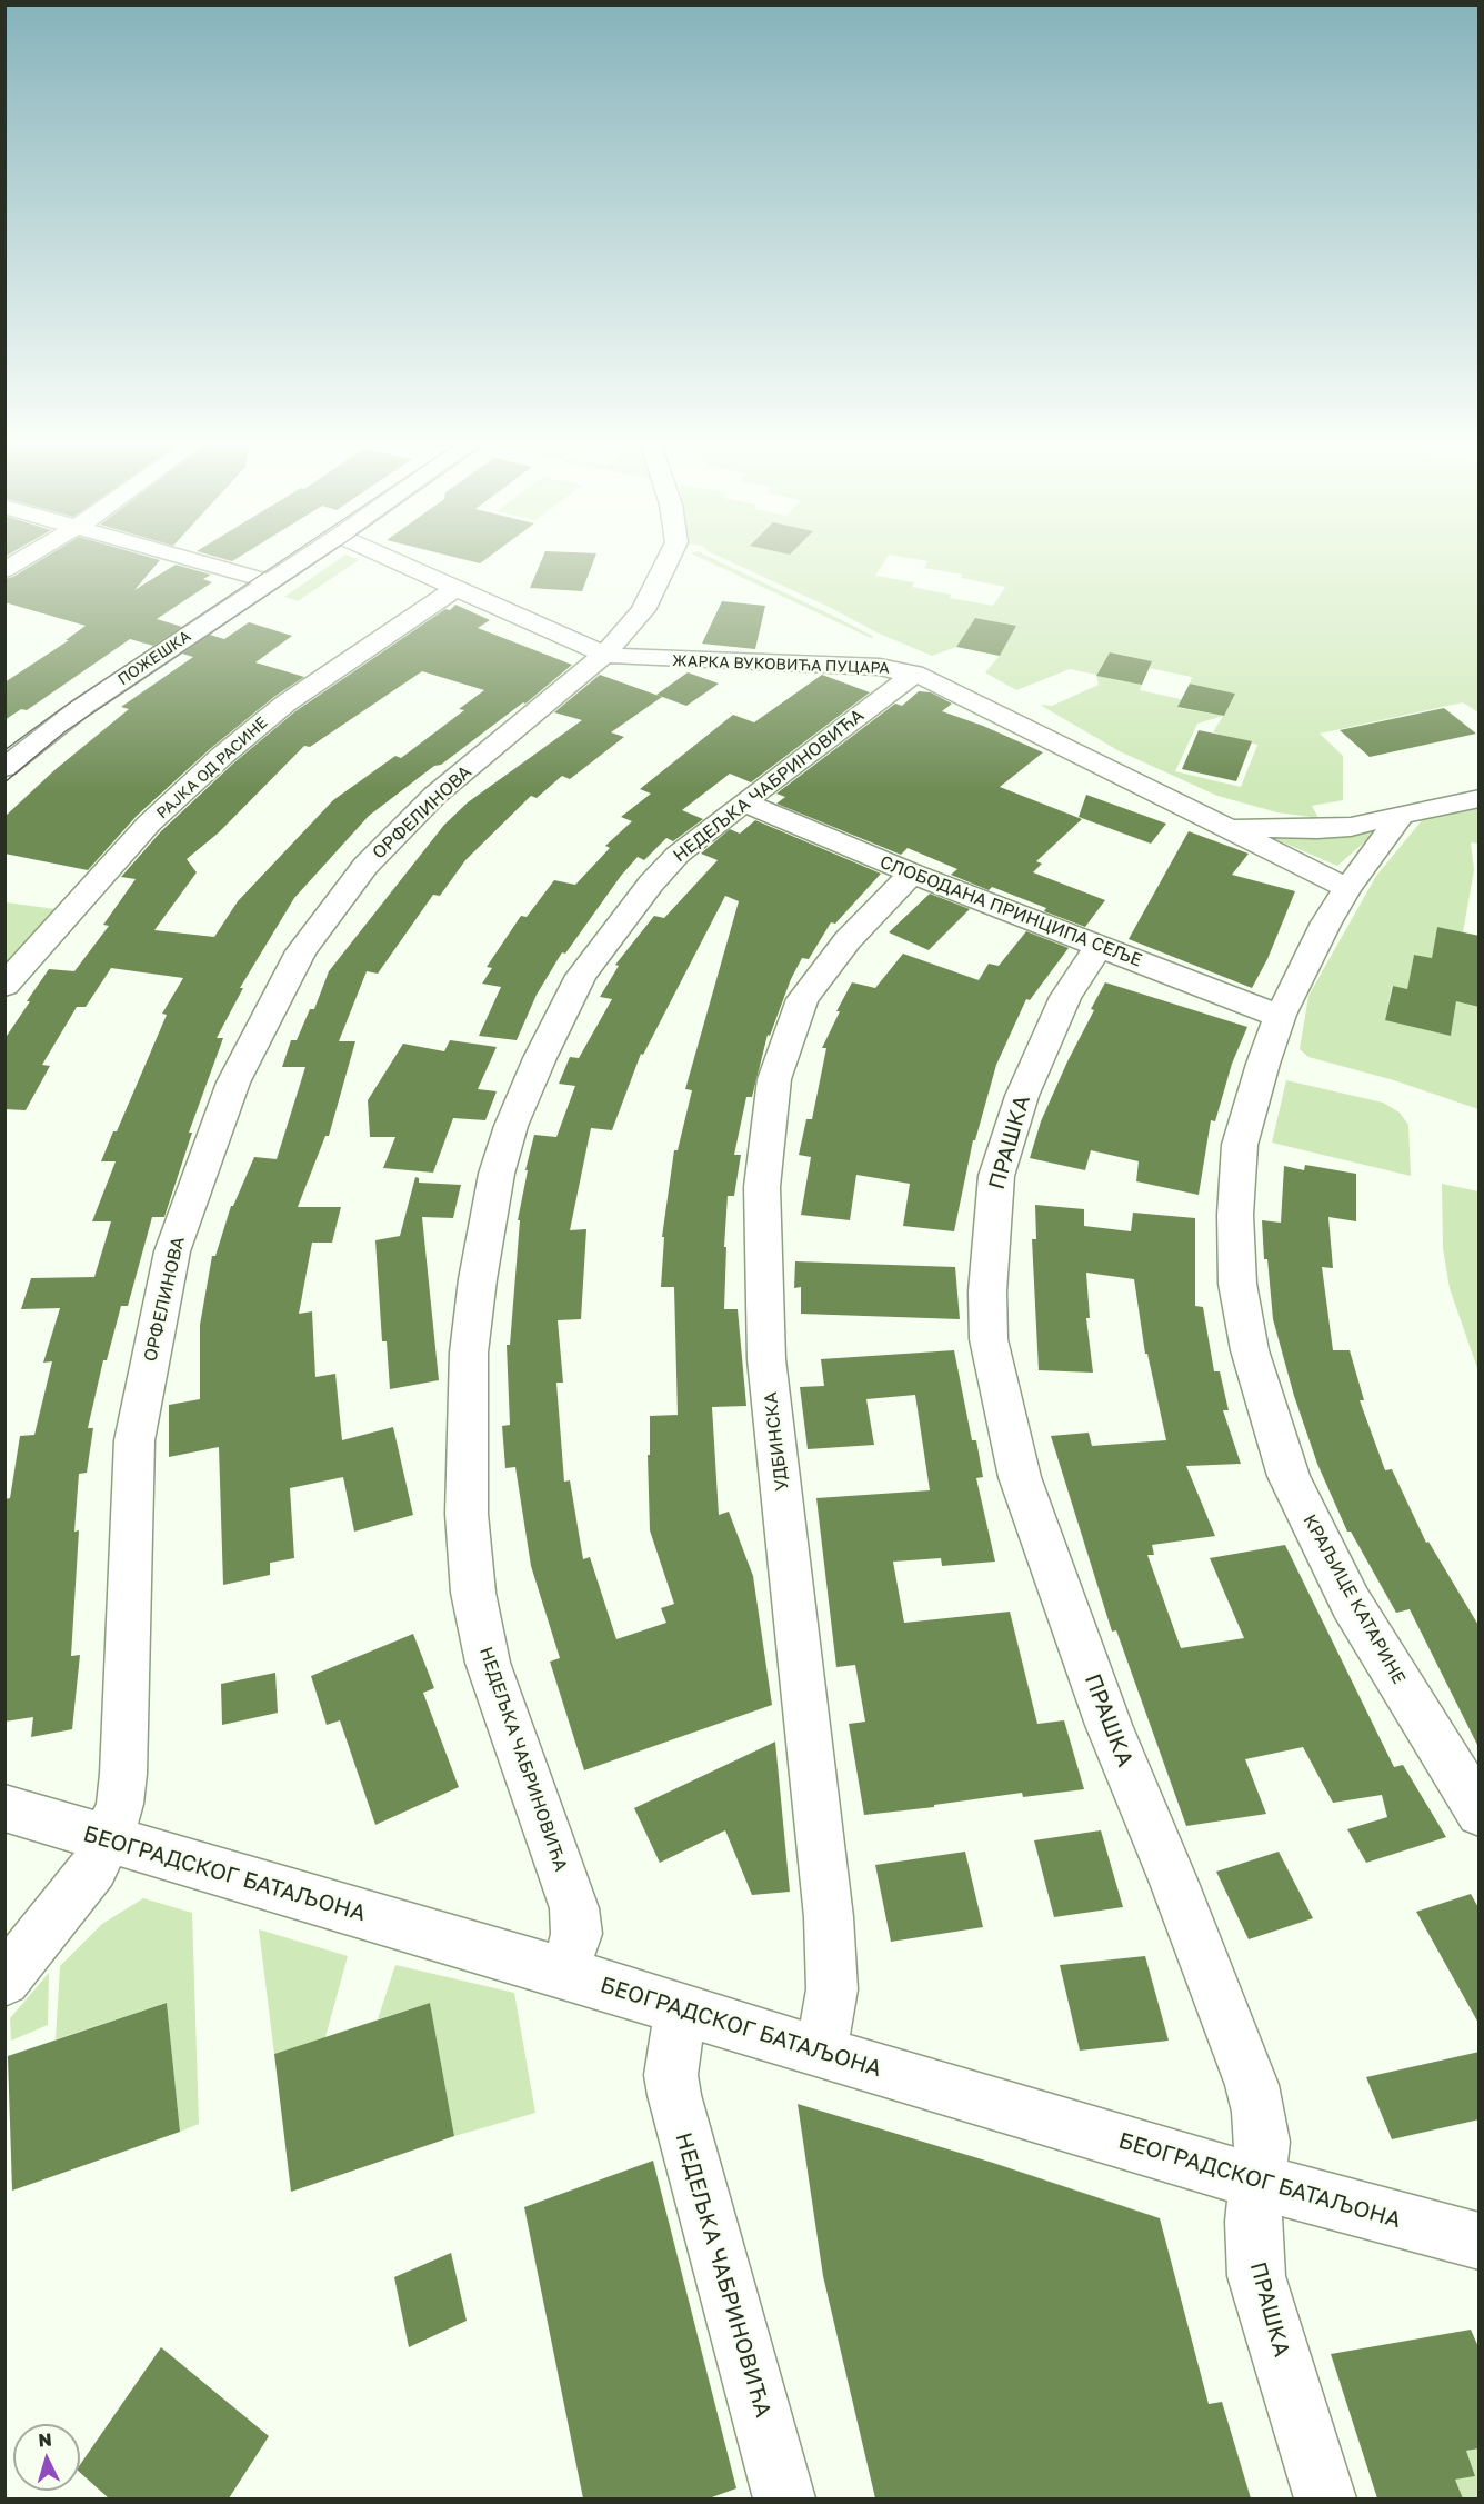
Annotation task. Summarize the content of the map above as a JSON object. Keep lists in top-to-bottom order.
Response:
{
  "streets": {
    "street": [
      "ПОЖЕШКА",
      "ЖАРКА ВУКОВИЋА ПУЦАРА",
      "РАЈКА ОД РАСИНЕ",
      "НЕДЕЉКА ЧАБРИНОВИЋА",
      "ОРФЕЛИНОВА",
      "СЛОБОДАНА ПРИНЦИПА СЕЉЕ",
      "ПРАШКА",
      "УДБИНСКА",
      "КРАЉИЦЕ КАТАРИНЕ",
      "БЕОГРАДСКОГ БАТАЉОНА"
    ]
  },
  "crossings": [
    ["ЖАРКА ВУКОВИЋА ПУЦАРА", "РАЈКА ОД РАСИНЕ"],
    ["ЖАРКА ВУКОВИЋА ПУЦАРА", "НЕДЕЉКА ЧАБРИНОВИЋА"],
    ["ЖАРКА ВУКОВИЋА ПУЦАРА", "ОРФЕЛИНОВА"],
    ["ЖАРКА ВУКОВИЋА ПУЦАРА", "КРАЉИЦЕ КАТАРИНЕ"],
    ["НЕДЕЉКА ЧАБРИНОВИЋА", "СЛОБОДАНА ПРИНЦИПА СЕЉЕ"],
    ["НЕДЕЉКА ЧАБРИНОВИЋА", "БЕОГРАДСКОГ БАТАЉОНА"],
    ["ОРФЕЛИНОВА", "БЕОГРАДСКОГ БАТАЉОНА"],
    ["СЛОБОДАНА ПРИНЦИПА СЕЉЕ", "ПРАШКА"],
    ["СЛОБОДАНА ПРИНЦИПА СЕЉЕ", "УДБИНСКА"],
    ["СЛОБОДАНА ПРИНЦИПА СЕЉЕ", "КРАЉИЦЕ КАТАРИНЕ"],
    ["ПРАШКА", "БЕОГРАДСКОГ БАТАЉОНА"],
    ["УДБИНСКА", "БЕОГРАДСКОГ БАТАЉОНА"]
  ],
  "north": "top"
}
